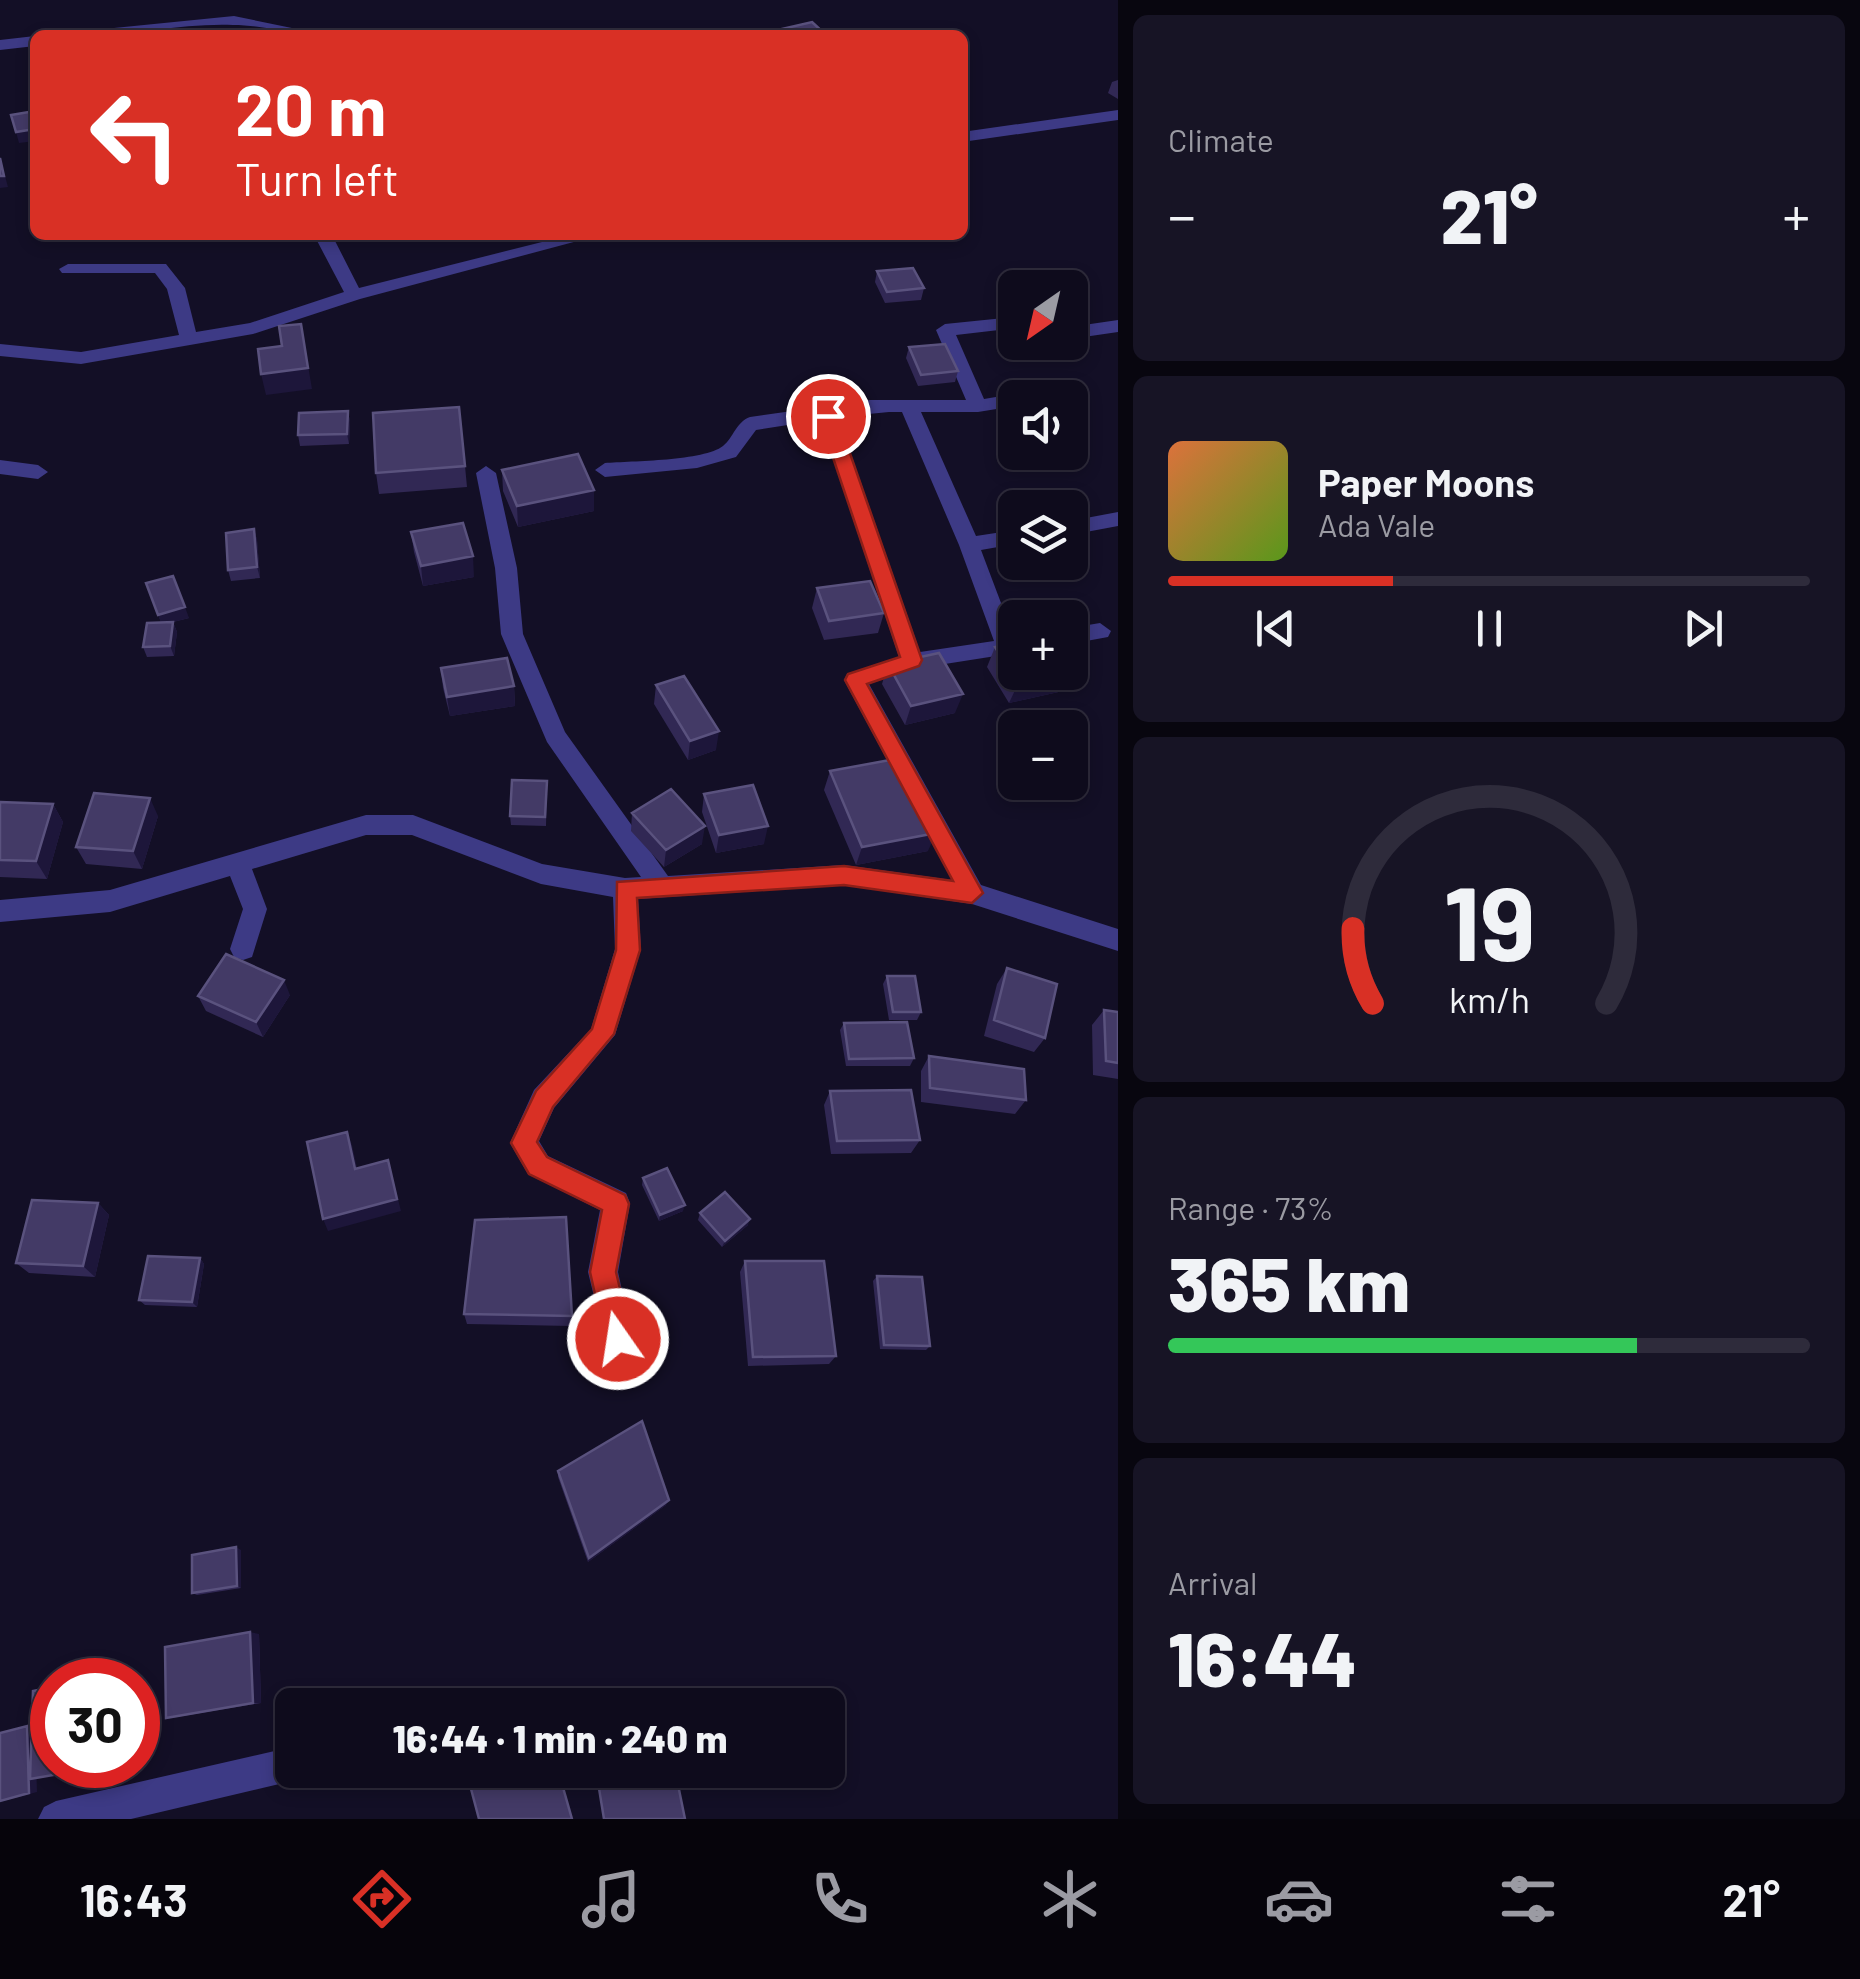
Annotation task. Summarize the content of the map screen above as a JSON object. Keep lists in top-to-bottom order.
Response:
{
  "north": "bottom left",
  "page": {
    "tile": [
      "Climate",
      ["Range · 73%", "365 km"],
      ["Arrival", "16:44"]
    ],
    "turn": ["20 m", "Turn left"],
    "heat": ["−", "21°", "+"],
    "map_buttons": ["+", "−"],
    "song": ["Paper Moons", "Ada Vale"],
    "limit": "30",
    "trip": "16:44 · 1 min · 240 m",
    "tabs": ["16:43", "21°"],
    "gauge": ["19", "km/h"]
  }
}
